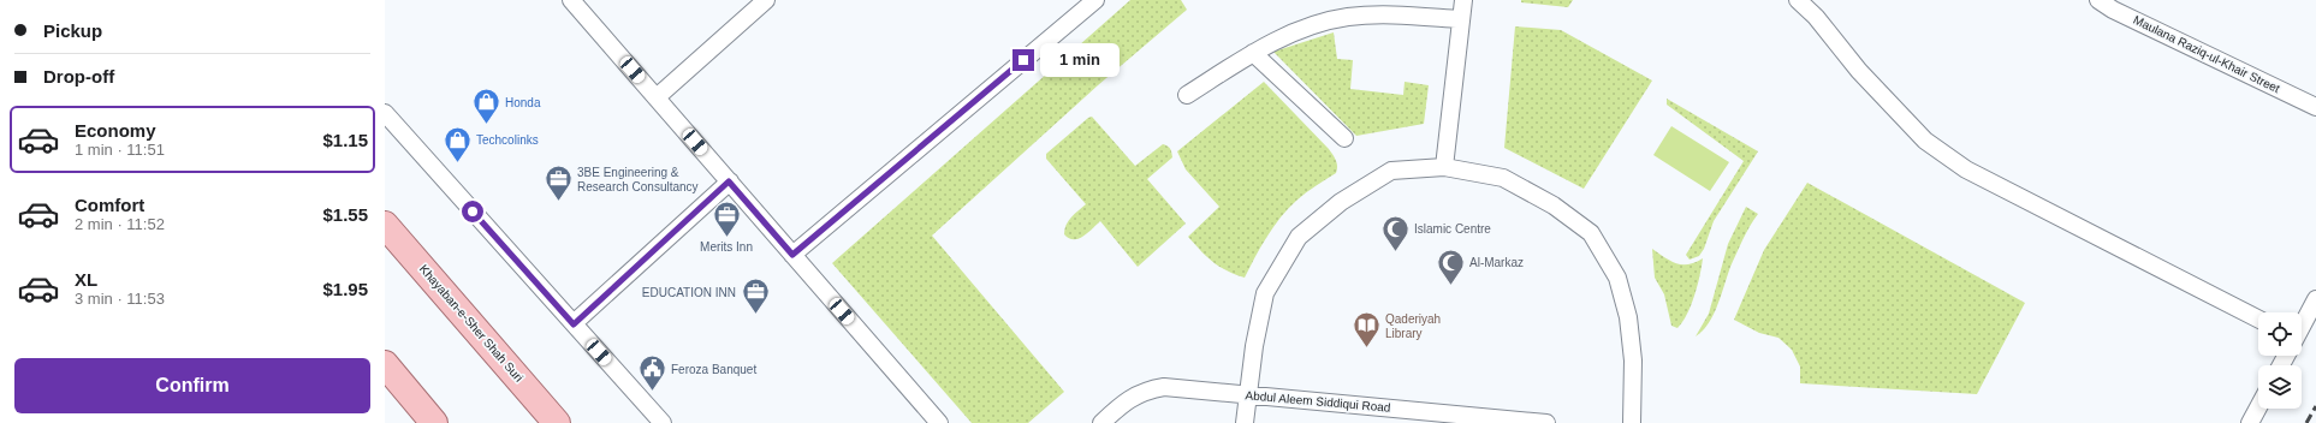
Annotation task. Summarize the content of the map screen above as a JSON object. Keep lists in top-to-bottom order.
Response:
{
  "streets": {
    "main road": ["Khayaban-e-Sher Shah Suri"],
    "street": ["Maulana Raziq-ul-Khair Street", "Abdul Aleem Siddiqui Road"]
  },
  "places": {
    "shop": ["Honda", "Techcolinks"],
    "office": ["3BE Engineering & Research Consultancy", "Merits Inn", "EDUCATION INN"],
    "mosque": ["Islamic Centre", "Al-Markaz"],
    "library": ["Qaderiyah Library"],
    "public building": ["Feroza Banquet"]
  },
  "page": {
    "banner": ["Pickup", "Drop-off"],
    "bubble": "1 min",
    "list": [
      {
        "name": "Economy",
        "note": "1 min · 11:51",
        "value": "$1.15"
      },
      {
        "name": "Comfort",
        "note": "2 min · 11:52",
        "value": "$1.55"
      },
      {
        "name": "XL",
        "note": "3 min · 11:53",
        "value": "$1.95"
      }
    ],
    "buttons": "Confirm"
  }
}
